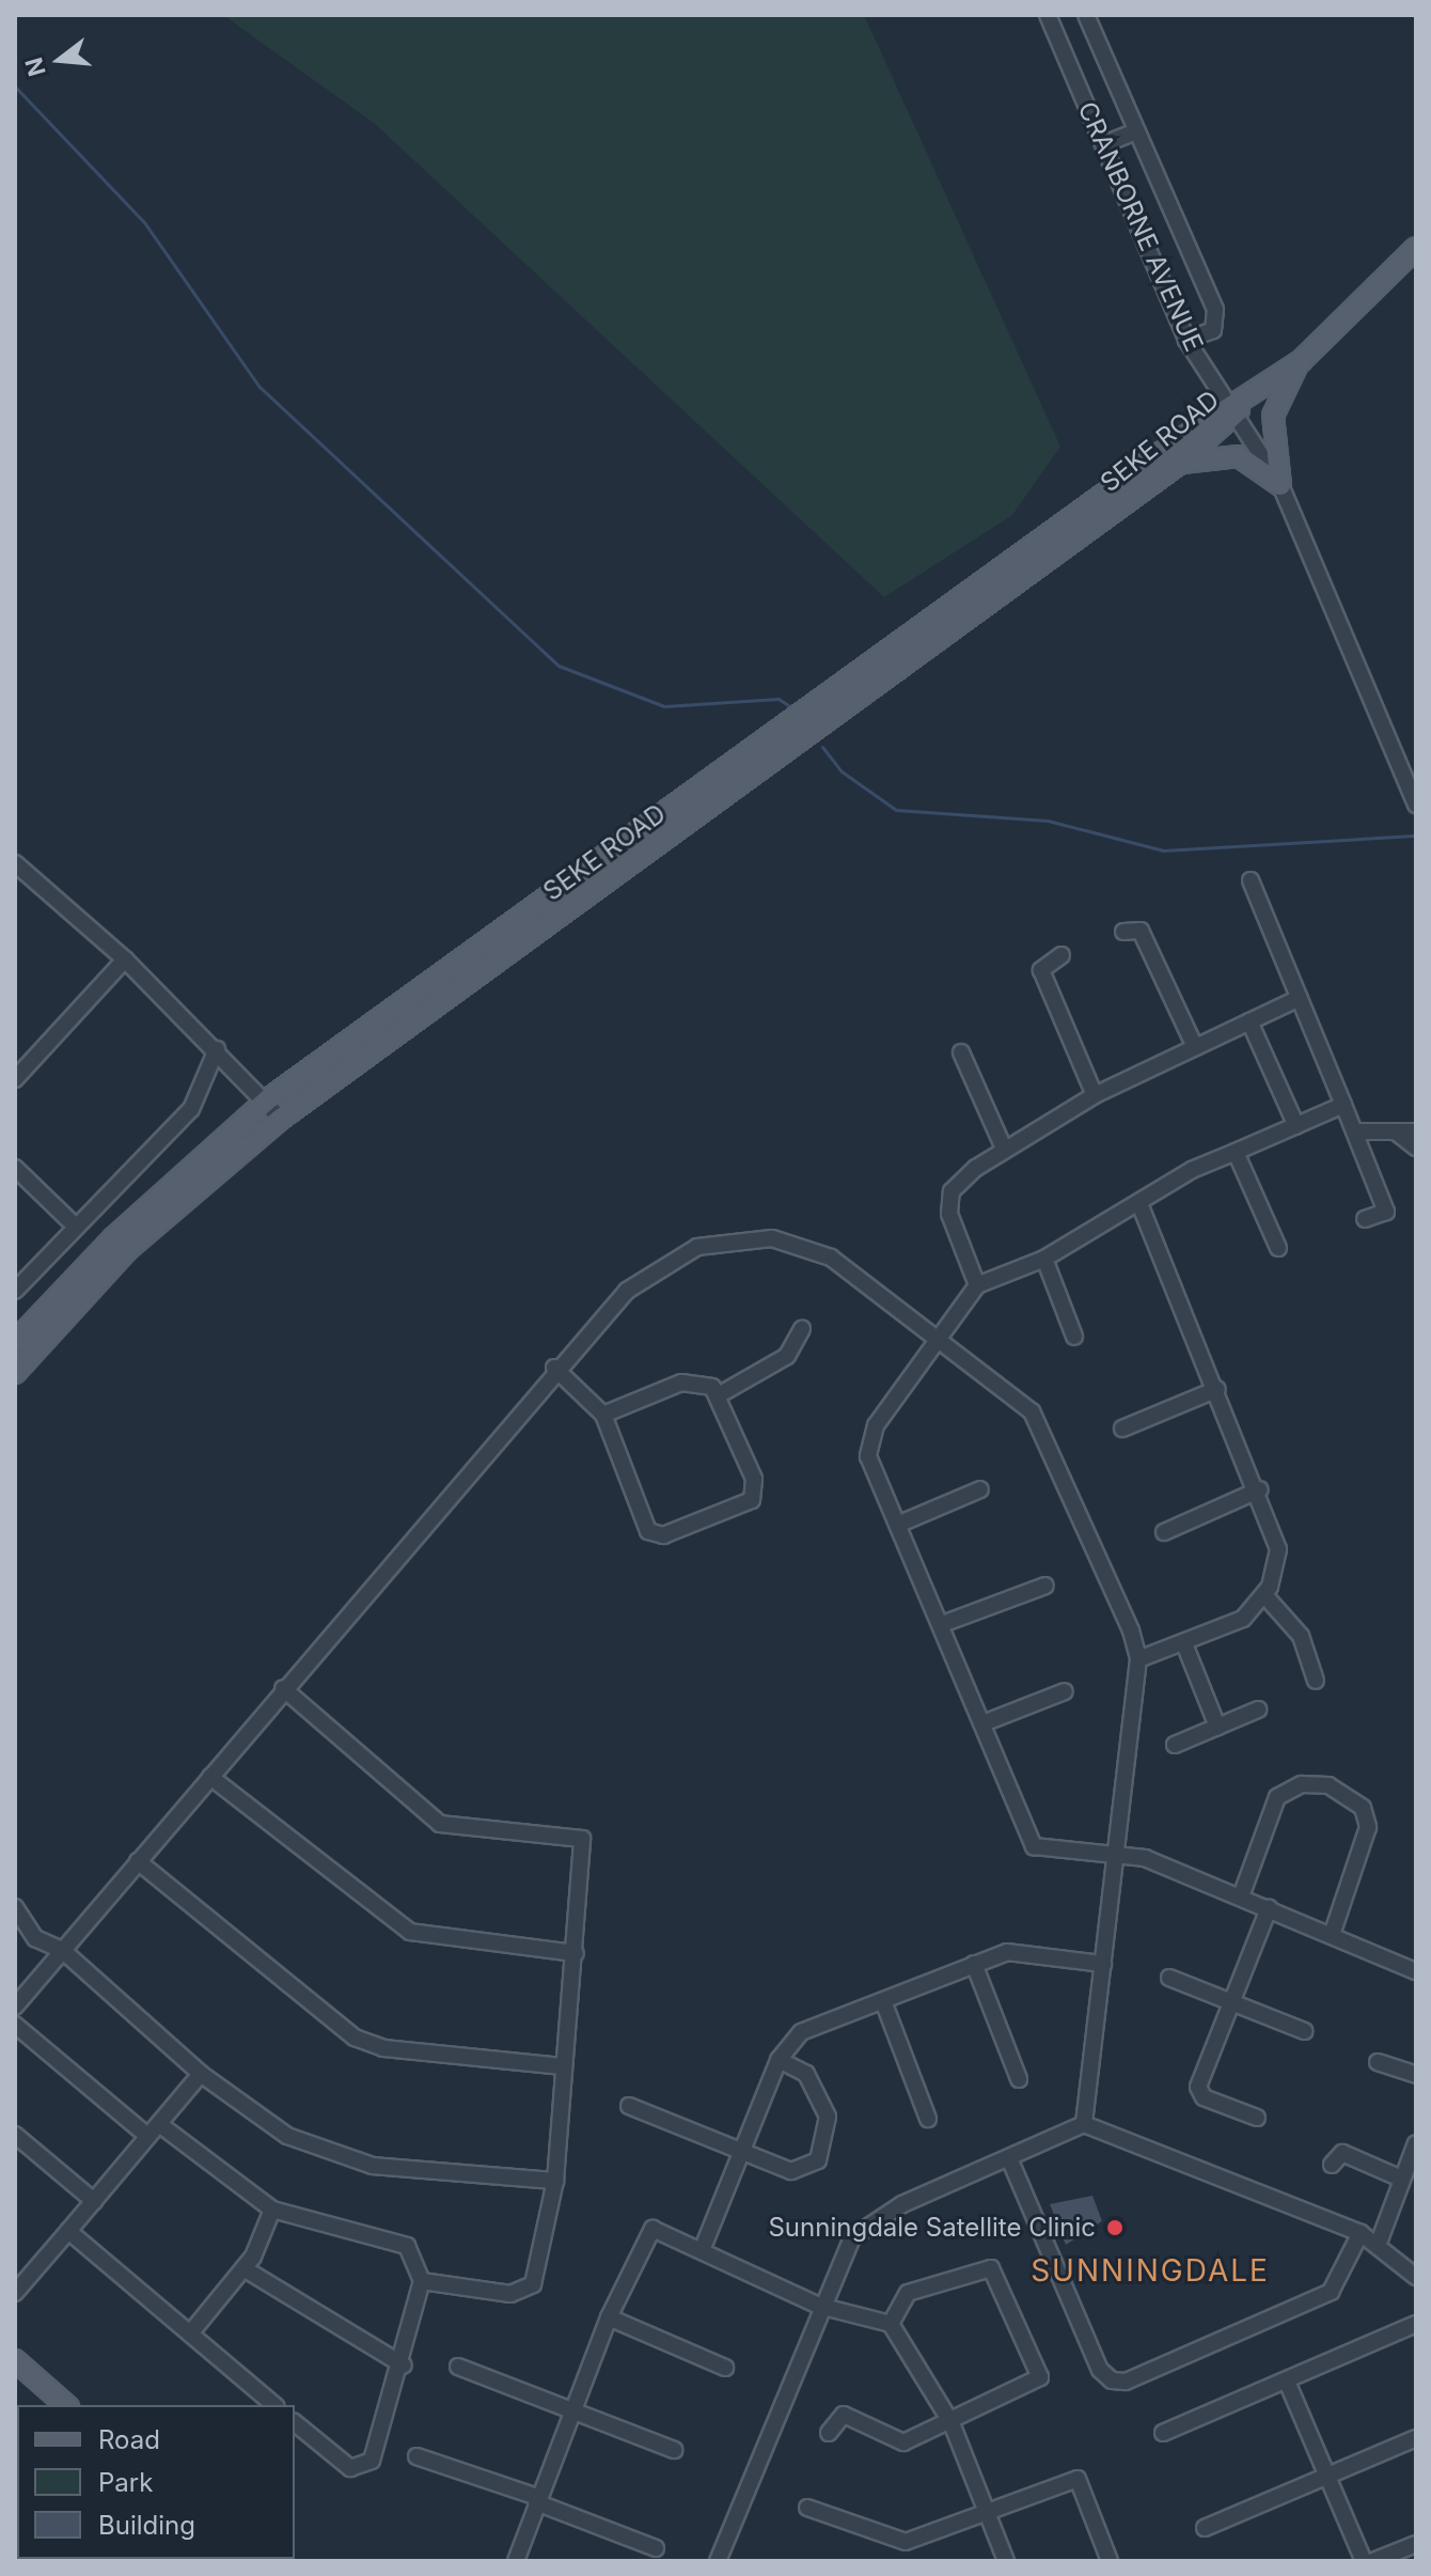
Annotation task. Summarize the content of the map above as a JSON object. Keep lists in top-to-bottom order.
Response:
{
  "streets": {
    "main road": ["SEKE ROAD"],
    "street": ["CRANBORNE AVENUE"]
  },
  "crossings": [
    ["CRANBORNE AVENUE", "SEKE ROAD"]
  ],
  "districts": ["SUNNINGDALE"],
  "places": ["Sunningdale Satellite Clinic"],
  "legend": ["Road", "Park", "Building"],
  "north": "left"
}
